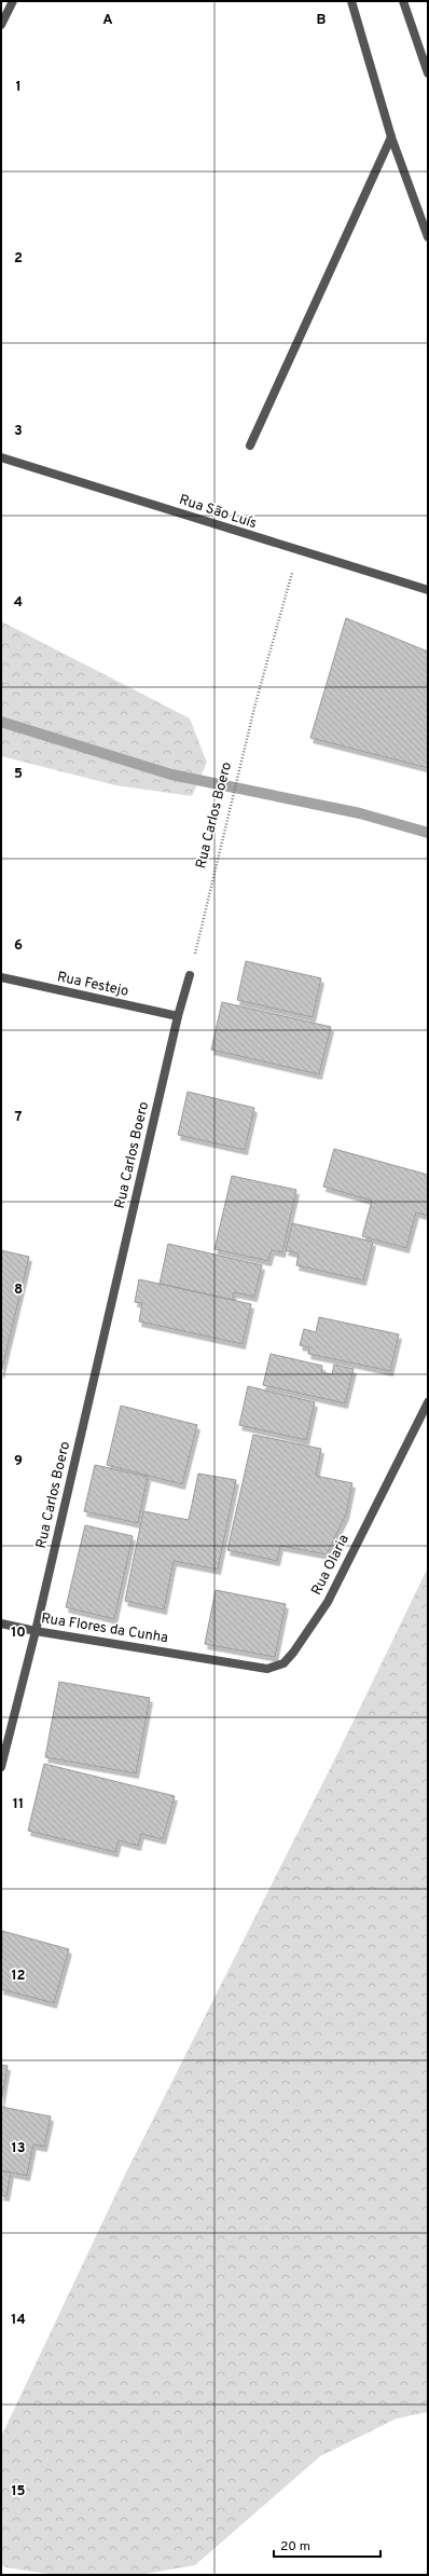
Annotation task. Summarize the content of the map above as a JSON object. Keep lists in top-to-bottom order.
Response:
{
  "streets": {
    "street": [
      "Rua São Luís",
      "Rua Carlos Boero",
      "Rua Festejo",
      "Rua Olaria",
      "Rua Flores da Cunha"
    ]
  },
  "crossings": [
    ["Rua São Luís", "Rua Carlos Boero"],
    ["Rua Carlos Boero", "Rua Festejo"],
    ["Rua Carlos Boero", "Rua Flores da Cunha"],
    ["Rua Olaria", "Rua Flores da Cunha"]
  ],
  "scale_bar": "20 m",
  "grid": {
    "columns": ["A", "B"],
    "rows": [
      "1",
      "2",
      "3",
      "4",
      "5",
      "6",
      "7",
      "8",
      "9",
      "10",
      "11",
      "12",
      "13",
      "14",
      "15"
    ]
  }
}
